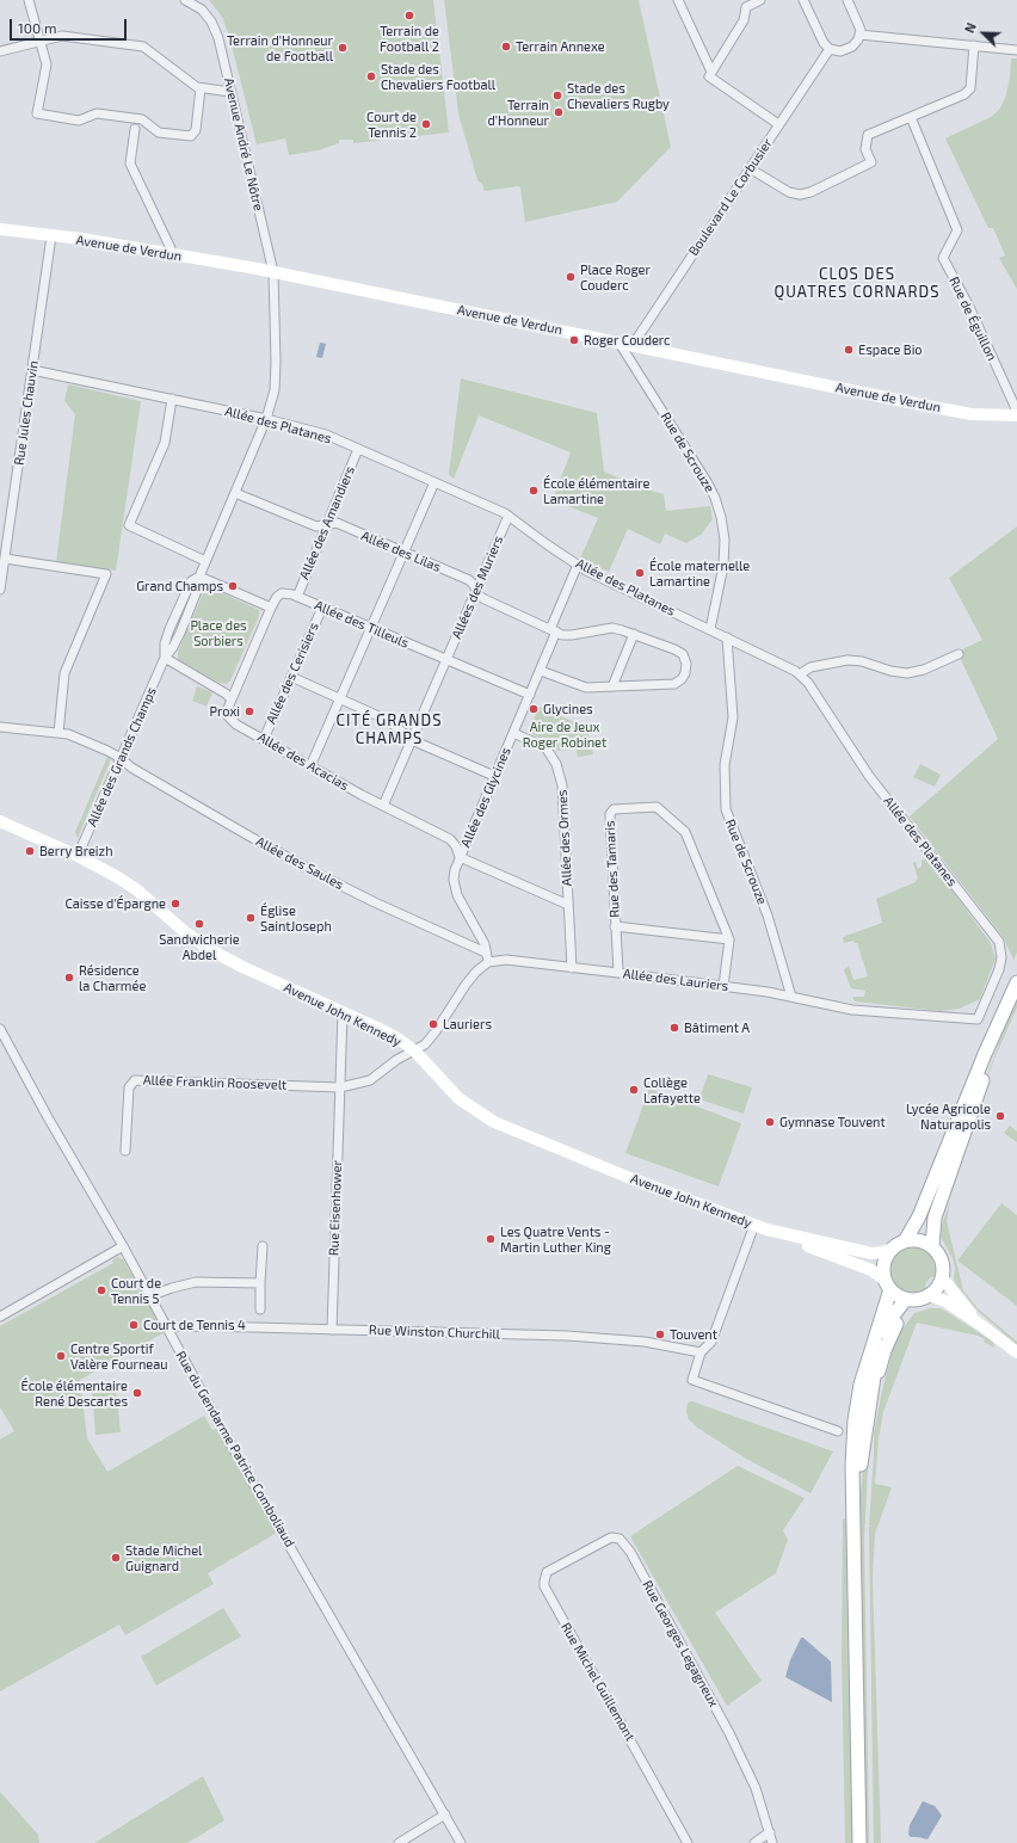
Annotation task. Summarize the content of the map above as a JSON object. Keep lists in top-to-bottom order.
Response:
{
  "streets": {
    "main road": ["Avenue de Verdun", "Avenue John Kennedy"],
    "street": [
      "Avenue André Le Nôtre",
      "Boulevard Le Corbusier",
      "Rue de Éguillon",
      "Rue Jules Chauvin",
      "Allée des Platanes",
      "Rue de Scrouze",
      "Allée des Amandiers",
      "Allée des Lilas",
      "Allées des Muriers",
      "Allée des Tilleuls",
      "Allée des Cerisiers",
      "Allée des Grands Champs",
      "Allée des Acacias",
      "Allée des Glycines",
      "Allée des Ormes",
      "Allée des Saules",
      "Rue des Tamaris",
      "Allée des Lauriers",
      "Allée Franklin Roosevelt",
      "Rue Eisenhower",
      "Rue Winston Churchill",
      "Rue du Gendarme Patrice Comboliaud",
      "Rue Georges Legagneux",
      "Rue Michel Guillemont"
    ]
  },
  "crossings": [
    ["Avenue André Le Nôtre", "Avenue de Verdun"],
    ["Avenue André Le Nôtre", "Allée des Grands Champs"],
    ["Boulevard Le Corbusier", "Avenue de Verdun"],
    ["Avenue de Verdun", "Rue de Éguillon"],
    ["Avenue de Verdun", "Rue Jules Chauvin"],
    ["Avenue de Verdun", "Rue de Scrouze"],
    ["Avenue de Verdun", "Allée des Grands Champs"],
    ["Rue Jules Chauvin", "Allée des Platanes"],
    ["Allée des Platanes", "Rue de Scrouze"],
    ["Allée des Platanes", "Allée des Amandiers"],
    ["Allée des Platanes", "Allées des Muriers"],
    ["Allée des Platanes", "Allée des Grands Champs"],
    ["Allée des Platanes", "Allée des Glycines"],
    ["Allée des Platanes", "Allée des Lauriers"],
    ["Rue de Scrouze", "Allée des Lauriers"],
    ["Allée des Amandiers", "Allée des Lilas"],
    ["Allée des Amandiers", "Allée des Tilleuls"],
    ["Allée des Lilas", "Allées des Muriers"],
    ["Allée des Lilas", "Allée des Grands Champs"],
    ["Allée des Lilas", "Allée des Glycines"],
    ["Allées des Muriers", "Allée des Tilleuls"],
    ["Allées des Muriers", "Allée des Acacias"],
    ["Allée des Tilleuls", "Allée des Cerisiers"],
    ["Allée des Tilleuls", "Allée des Glycines"],
    ["Allée des Cerisiers", "Allée des Acacias"],
    ["Allée des Grands Champs", "Allée des Saules"],
    ["Allée des Grands Champs", "Avenue John Kennedy"],
    ["Allée des Acacias", "Allée des Glycines"],
    ["Allée des Glycines", "Allée des Ormes"],
    ["Allée des Glycines", "Allée des Saules"],
    ["Allée des Glycines", "Allée des Lauriers"],
    ["Allée des Ormes", "Allée des Lauriers"],
    ["Rue des Tamaris", "Allée des Lauriers"],
    ["Avenue John Kennedy", "Rue Eisenhower"],
    ["Allée Franklin Roosevelt", "Rue Eisenhower"],
    ["Rue Eisenhower", "Rue Winston Churchill"],
    ["Rue Winston Churchill", "Rue du Gendarme Patrice Comboliaud"],
    ["Rue Georges Legagneux", "Rue Michel Guillemont"]
  ],
  "districts": ["CLOS DES QUATRES CORNARDS", "CITÉ GRANDS CHAMPS"],
  "parks": ["Place des Sorbiers", "Aire de Jeux Roger Robinet"],
  "places": [
    "Terrain de Football 2",
    "Terrain Annexe",
    "Terrain d'Honneur de Football",
    "Stade des Chevaliers Football",
    "Stade des Chevaliers Rugby",
    "Terrain d'Honneur",
    "Court de Tennis 2",
    "Place Roger Couderc",
    "Roger Couderc",
    "Espace Bio",
    "École élémentaire Lamartine",
    "École maternelle Lamartine",
    "Grand Champs",
    "Glycines",
    "Proxi",
    "Berry Breizh",
    "Caisse d'Épargne",
    "Église SaintJoseph",
    "Sandwicherie Abdel",
    "Résidence la Charmée",
    "Lauriers",
    "Bâtiment A",
    "Collège Lafayette",
    "Lycée Agricole Naturapolis",
    "Gymnase Touvent",
    "Les Quatre Vents - Martin Luther King",
    "Court de Tennis 5",
    "Court de Tennis 4",
    "Touvent",
    "Centre Sportif Valère Fourneau",
    "École élémentaire René Descartes",
    "Stade Michel Guignard"
  ],
  "scale_bar": "100 m",
  "north": "top left"
}
